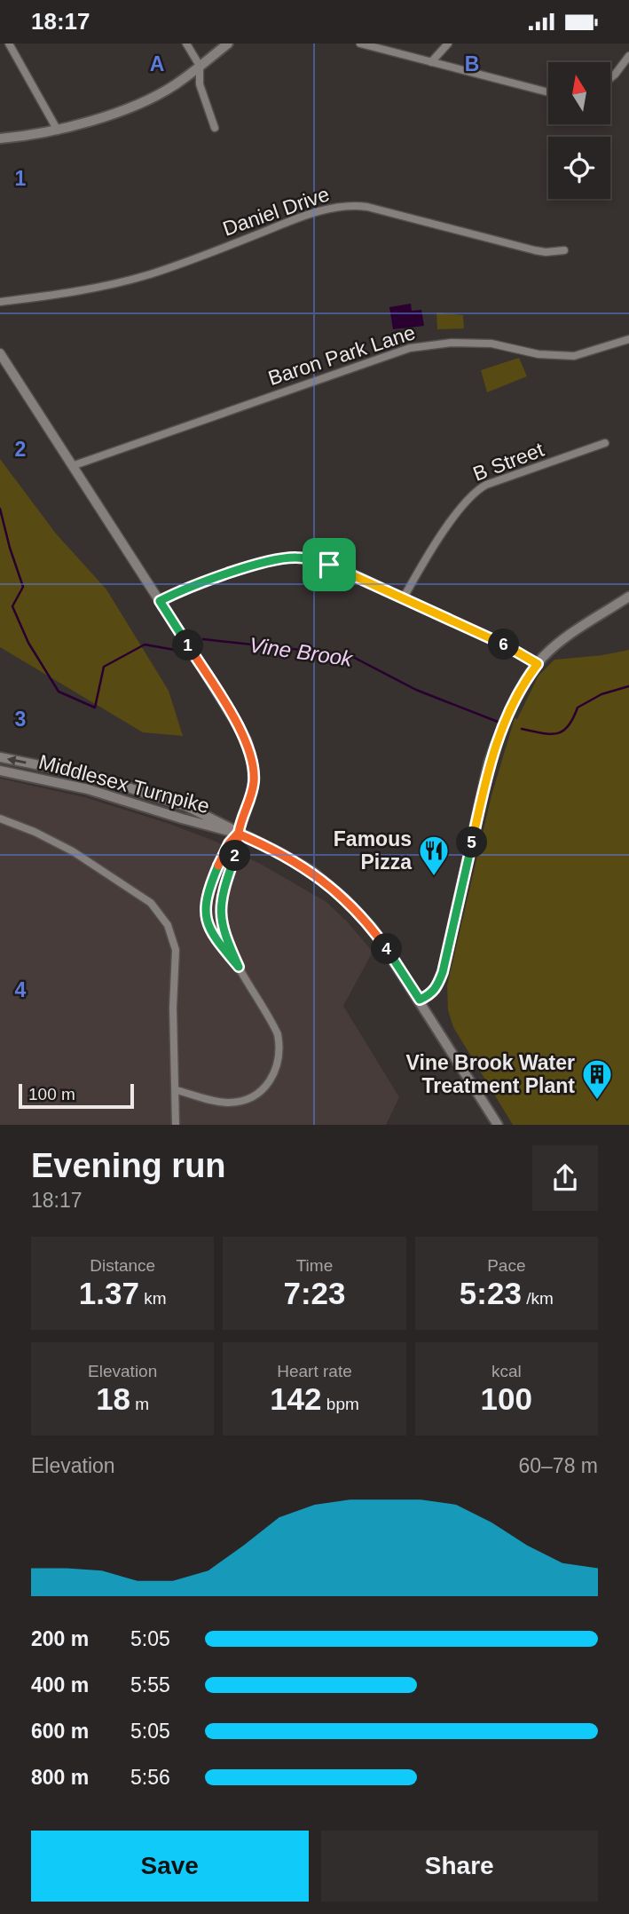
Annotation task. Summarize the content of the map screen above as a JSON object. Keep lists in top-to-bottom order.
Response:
{
  "streets": {
    "main road": ["Middlesex Turnpike"],
    "street": ["Daniel Drive", "Baron Park Lane", "B Street"]
  },
  "water": ["Vine Brook"],
  "places": {
    "restaurant": ["Famous Pizza"],
    "building": ["Vine Brook Water Treatment Plant"]
  },
  "scale_bar": "100 m",
  "north": "top",
  "page": {
    "status": "18:17",
    "pins": [
      "6",
      "1",
      "5",
      "2",
      "4"
    ],
    "scale": "100 m",
    "heading": ["Evening run", "18:17"],
    "stats": [
      ["Distance", "1.37 km"],
      ["Time", "7:23"],
      ["Pace", "5:23 /km"],
      ["Elevation", "18 m"],
      ["Heart rate", "142 bpm"],
      ["kcal", "100"]
    ],
    "chart": ["Elevation", "60–78 m"],
    "list": [
      {
        "name": "200 m",
        "note": "5:05"
      },
      {
        "name": "400 m",
        "note": "5:55"
      },
      {
        "name": "600 m",
        "note": "5:05"
      },
      {
        "name": "800 m",
        "note": "5:56"
      }
    ],
    "buttons": ["Save", "Share"]
  },
  "grid": {
    "columns": ["A", "B"],
    "rows": [
      "1",
      "2",
      "3",
      "4"
    ]
  }
}
